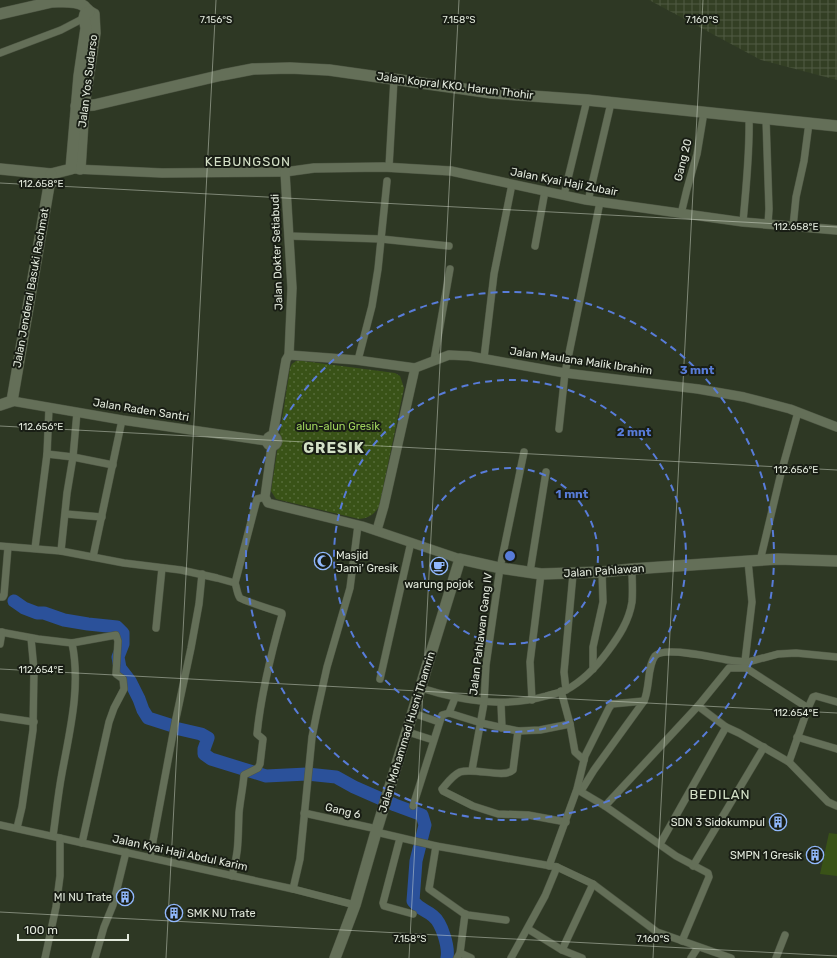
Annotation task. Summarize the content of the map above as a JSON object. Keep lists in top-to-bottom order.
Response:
{
  "streets": {
    "main road": [
      "Jalan Yos Sudarso",
      "Jalan Kopral KKO. Harun Thohir",
      "Jalan Jenderal Basuki Rachmat",
      "Jalan Pahlawan",
      "Jalan Mohammad Husni Thamrin"
    ],
    "street": [
      "Gang 20",
      "Jalan Kyai Haji Zubair",
      "Jalan Dokter Setiabudi",
      "Jalan Maulana Malik Ibrahim",
      "Jalan Raden Santri",
      "Jalan Pahlawan Gang IV",
      "Gang 6",
      "Jalan Kyai Haji Abdul Karim"
    ]
  },
  "crossings": [
    ["Jalan Yos Sudarso", "Jalan Kopral KKO. Harun Thohir"],
    ["Jalan Yos Sudarso", "Jalan Kyai Haji Zubair"],
    ["Jalan Kopral KKO. Harun Thohir", "Gang 20"],
    ["Gang 20", "Jalan Kyai Haji Zubair"],
    ["Jalan Kyai Haji Zubair", "Jalan Dokter Setiabudi"],
    ["Jalan Dokter Setiabudi", "Jalan Raden Santri"],
    ["Jalan Dokter Setiabudi", "Jalan Pahlawan"],
    ["Jalan Jenderal Basuki Rachmat", "Jalan Raden Santri"],
    ["Jalan Pahlawan", "Jalan Pahlawan Gang IV"],
    ["Jalan Pahlawan", "Jalan Mohammad Husni Thamrin"],
    ["Jalan Mohammad Husni Thamrin", "Gang 6"],
    ["Jalan Mohammad Husni Thamrin", "Jalan Kyai Haji Abdul Karim"]
  ],
  "districts": ["KEBUNGSON", "GRESIK", "BEDILAN"],
  "parks": ["alun-alun Gresik"],
  "places": {
    "mosque": ["Masjid Jami' Gresik"],
    "cafe": ["warung pojok"],
    "building": [
      "SDN 3 Sidokumpul",
      "SMPN 1 Gresik",
      "MI NU Trate",
      "SMK NU Trate"
    ]
  },
  "scale_bar": "100 m",
  "coordinates": [
    "7.156°S",
    "7.158°S",
    "7.160°S",
    "112.658°E",
    "112.656°E",
    "112.654°E"
  ],
  "rings": ["3 mnt", "2 mnt", "1 mnt"]
}
